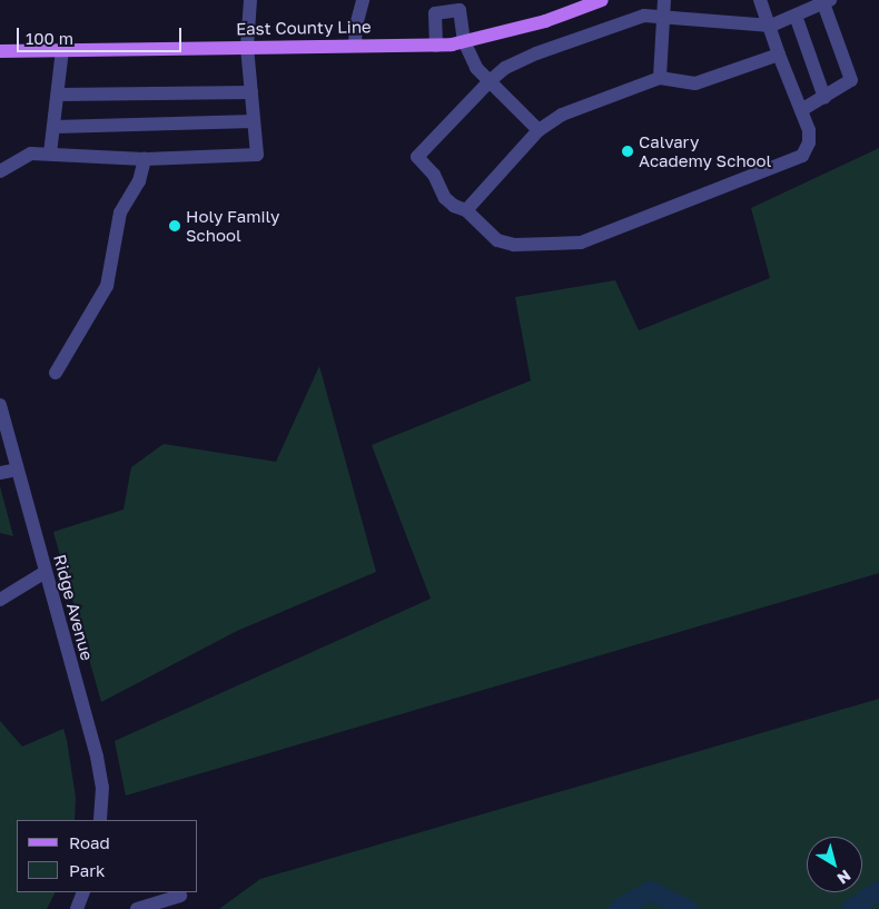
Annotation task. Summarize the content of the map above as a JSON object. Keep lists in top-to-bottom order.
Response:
{
  "streets": {
    "main road": ["East County Line"],
    "street": ["Ridge Avenue"]
  },
  "places": ["Calvary Academy School", "Holy Family School"],
  "legend": ["Road", "Park"],
  "scale_bar": "100 m",
  "north": "bottom right"
}
